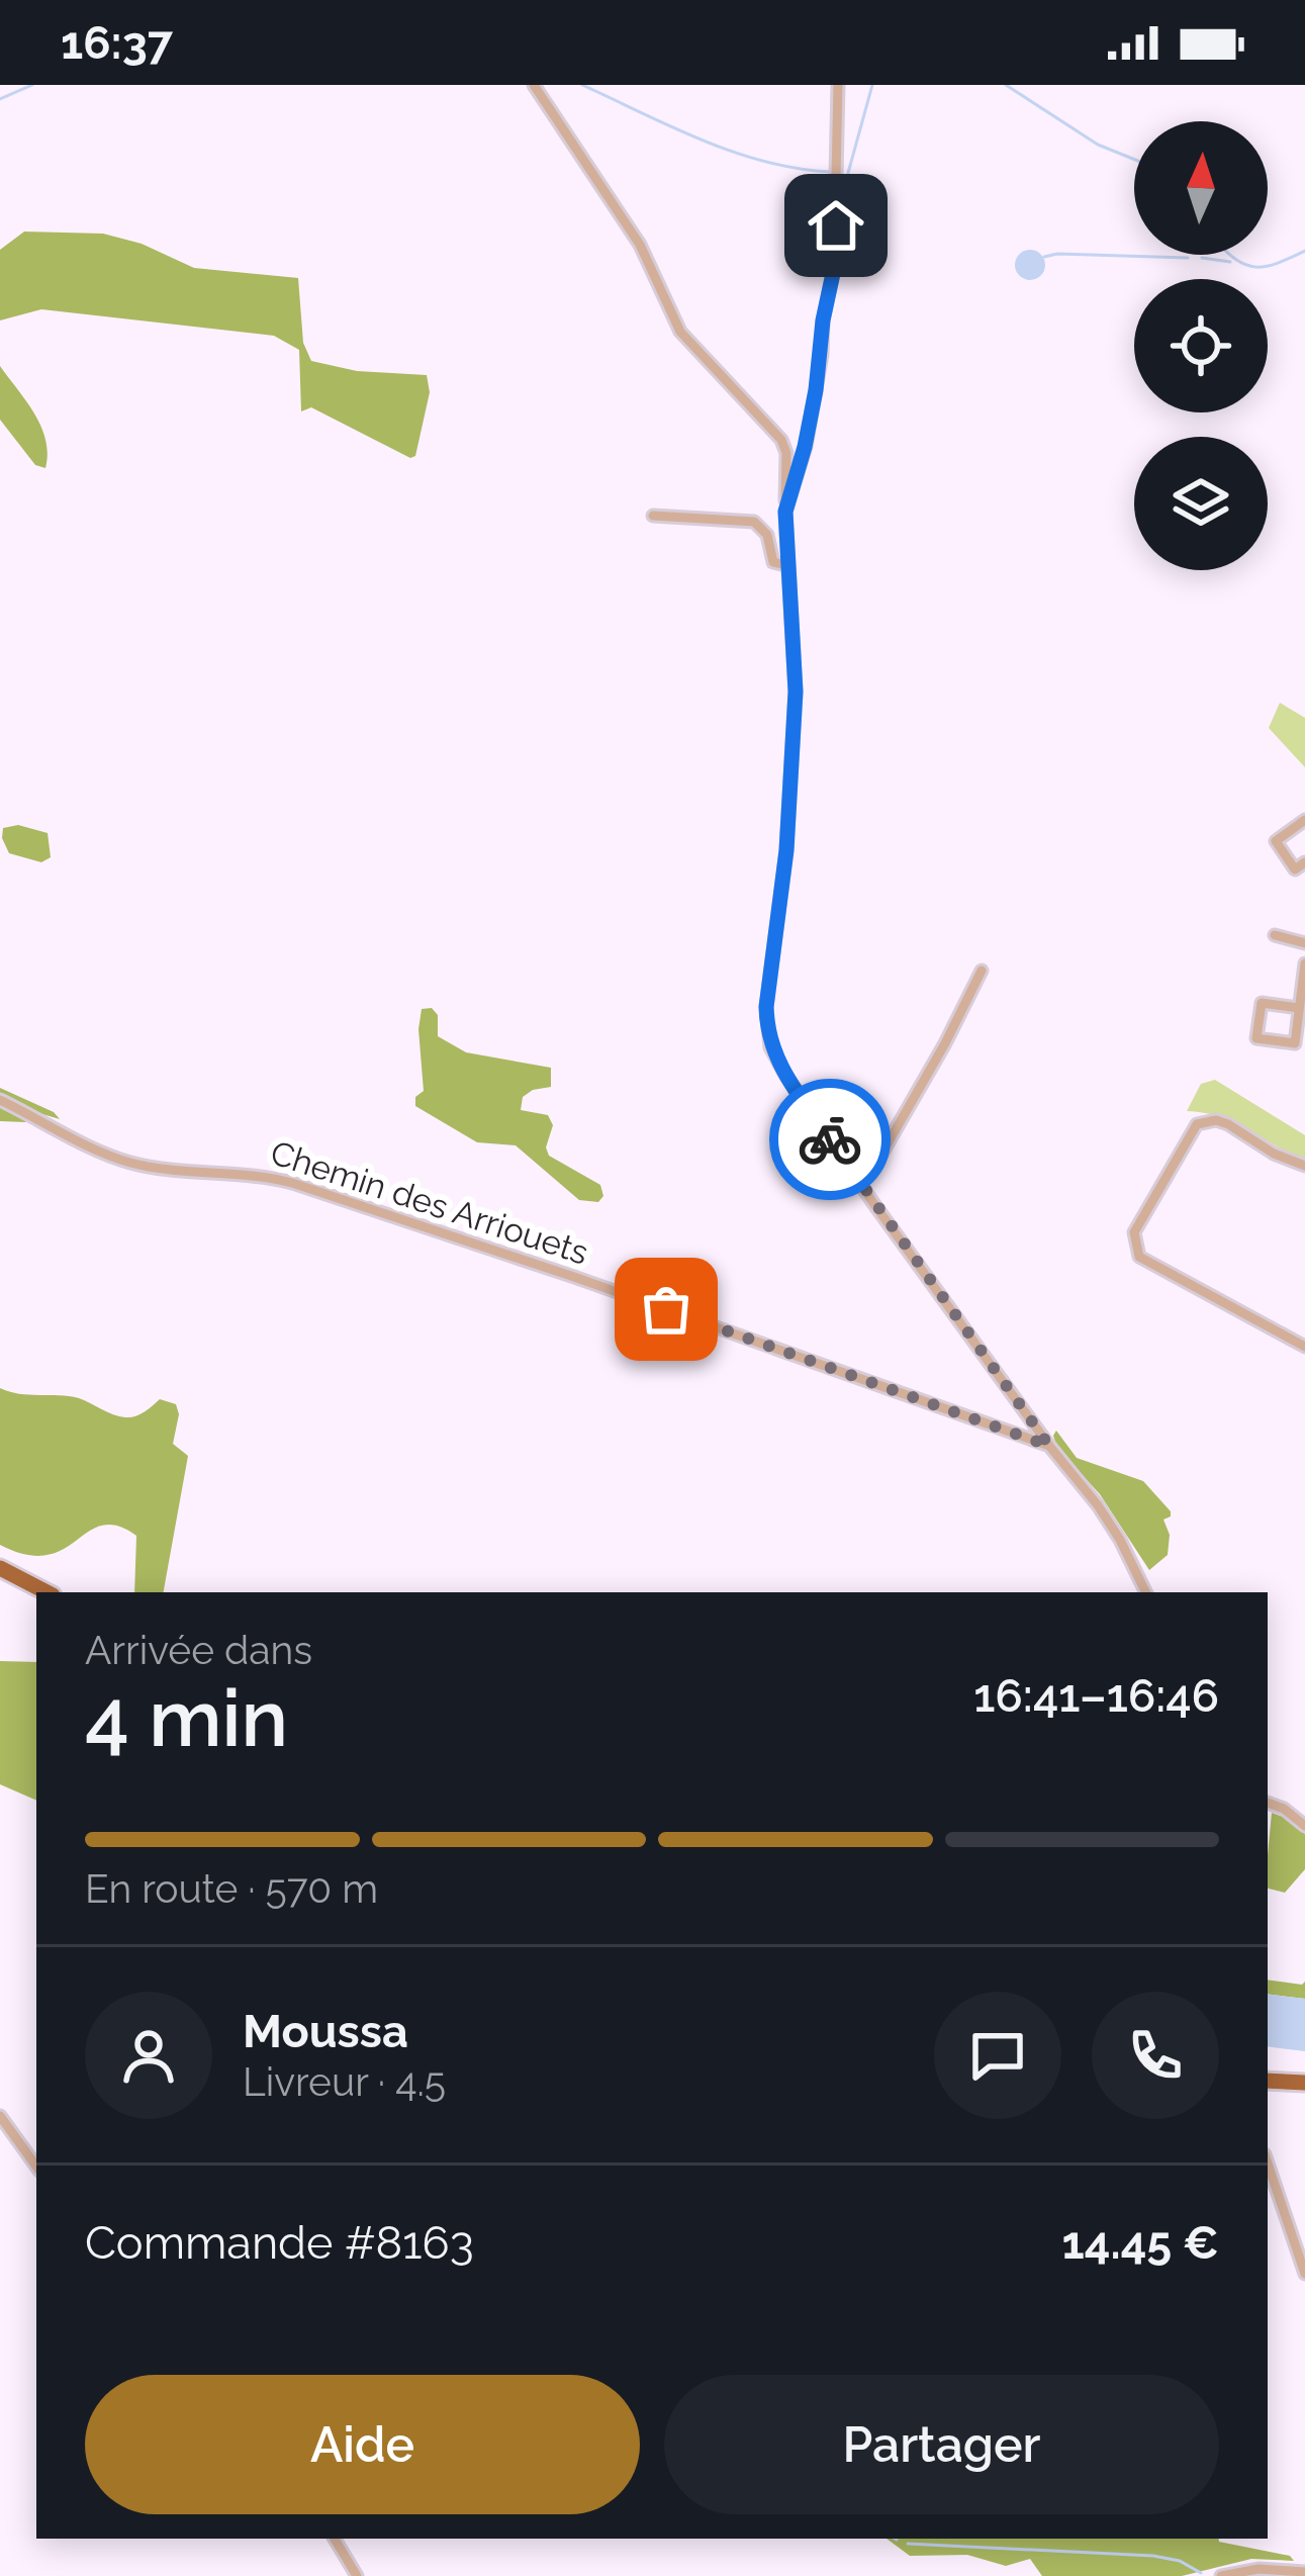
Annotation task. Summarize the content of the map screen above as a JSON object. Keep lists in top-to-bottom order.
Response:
{
  "streets": {
    "street": ["Chemin des Arriouets"]
  },
  "north": "top",
  "page": {
    "status": "16:37",
    "heading": ["4 min", "Arrivée dans", "16:41–16:46"],
    "panel": [
      "Moussa",
      "Livreur · 4.5",
      "Commande #8163",
      "14.45 €"
    ],
    "bar": "En route · 570 m",
    "buttons": ["Aide", "Partager"]
  }
}
